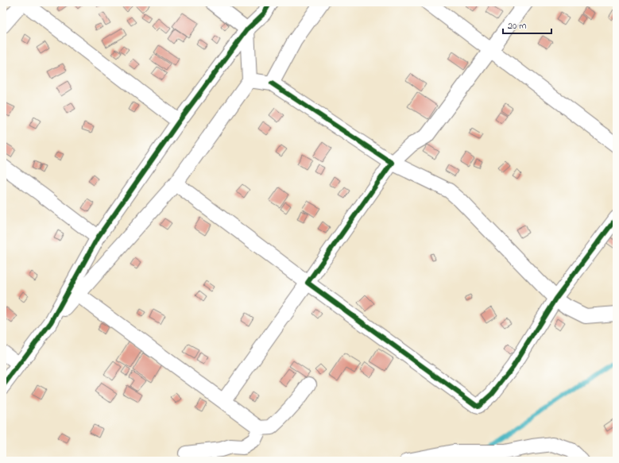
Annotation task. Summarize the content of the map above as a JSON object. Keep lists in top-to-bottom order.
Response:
{
  "scale_bar": "20 m"
}
